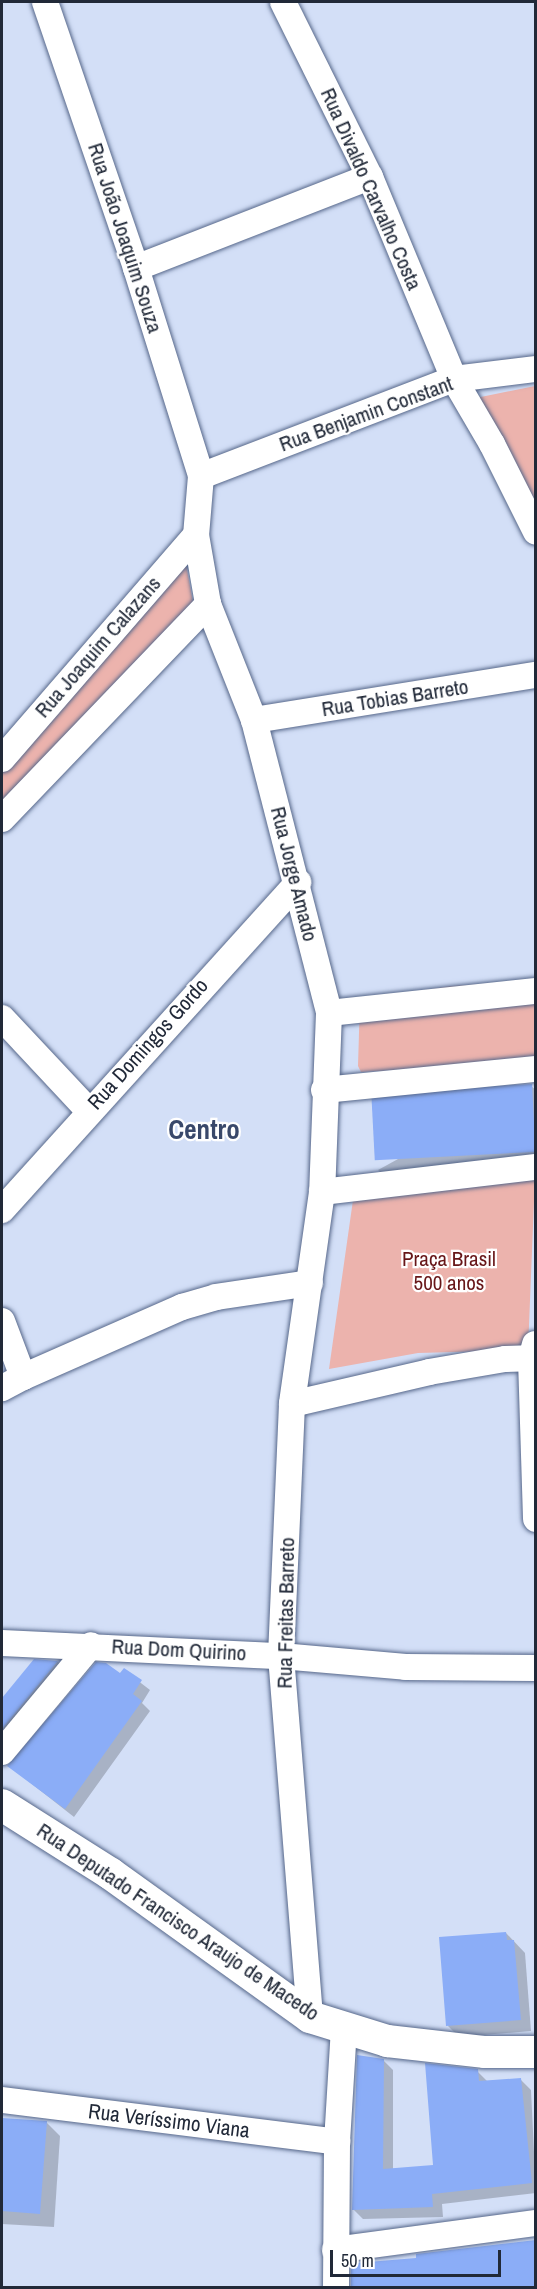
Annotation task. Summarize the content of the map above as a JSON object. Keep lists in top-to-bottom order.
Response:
{
  "streets": {
    "street": [
      "Rua Divaldo Carvalho Costa",
      "Rua João Joaquim Souza",
      "Rua Benjamin Constant",
      "Rua Joaquim Calazans",
      "Rua Tobias Barreto",
      "Rua Jorge Amado",
      "Rua Domingos Gordo",
      "Rua Freitas Barreto",
      "Rua Dom Quirino",
      "Rua Deputado Francisco Araujo de Macedo",
      "Rua Veríssimo Viana"
    ]
  },
  "crossings": [
    ["Rua Divaldo Carvalho Costa", "Rua Benjamin Constant"],
    ["Rua João Joaquim Souza", "Rua Benjamin Constant"],
    ["Rua João Joaquim Souza", "Rua Jorge Amado"],
    ["Rua Benjamin Constant", "Rua Jorge Amado"],
    ["Rua Joaquim Calazans", "Rua Jorge Amado"],
    ["Rua Tobias Barreto", "Rua Jorge Amado"],
    ["Rua Jorge Amado", "Rua Domingos Gordo"],
    ["Rua Jorge Amado", "Rua Freitas Barreto"],
    ["Rua Freitas Barreto", "Rua Dom Quirino"],
    ["Rua Freitas Barreto", "Rua Deputado Francisco Araujo de Macedo"]
  ],
  "districts": ["Centro"],
  "parks": ["Praça Brasil 500 anos"],
  "scale_bar": "50 m"
}
